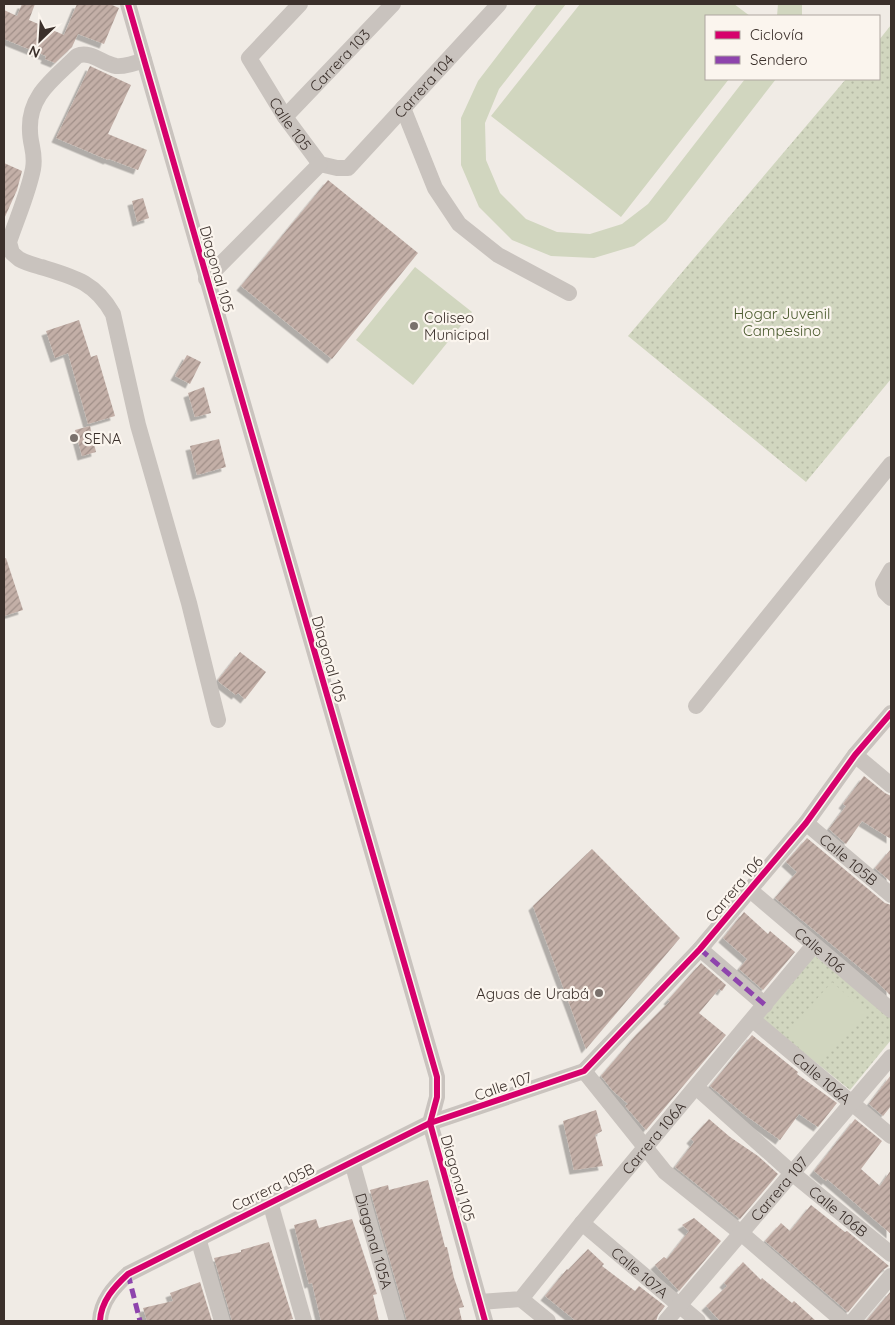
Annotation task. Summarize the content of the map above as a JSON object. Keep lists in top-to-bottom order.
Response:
{
  "streets": {
    "street": [
      "Carrera 103",
      "Carrera 104",
      "Calle 105",
      "Diagonal 105",
      "Calle 105B",
      "Carrera 106",
      "Calle 106",
      "Calle 106A",
      "Calle 107",
      "Carrera 106A",
      "Carrera 105B",
      "Carrera 107",
      "Calle 106B",
      "Diagonal 105A",
      "Calle 107A"
    ]
  },
  "crossings": [
    ["Carrera 103", "Calle 105"],
    ["Carrera 104", "Calle 105"],
    ["Diagonal 105", "Calle 107"],
    ["Diagonal 105", "Carrera 105B"],
    ["Calle 105B", "Carrera 106"],
    ["Carrera 106", "Calle 106"],
    ["Carrera 106", "Calle 107"],
    ["Calle 106", "Carrera 106A"],
    ["Calle 106A", "Carrera 106A"],
    ["Calle 106A", "Carrera 107"],
    ["Calle 107", "Carrera 105B"],
    ["Carrera 106A", "Calle 106B"],
    ["Carrera 106A", "Calle 107A"],
    ["Carrera 105B", "Diagonal 105A"],
    ["Carrera 107", "Calle 106B"],
    ["Carrera 107", "Calle 107A"]
  ],
  "parks": ["Hogar Juvenil Campesino"],
  "places": ["Coliseo Municipal", "SENA", "Aguas de Urabá"],
  "legend": ["Ciclovía", "Sendero"],
  "north": "bottom left"
}
